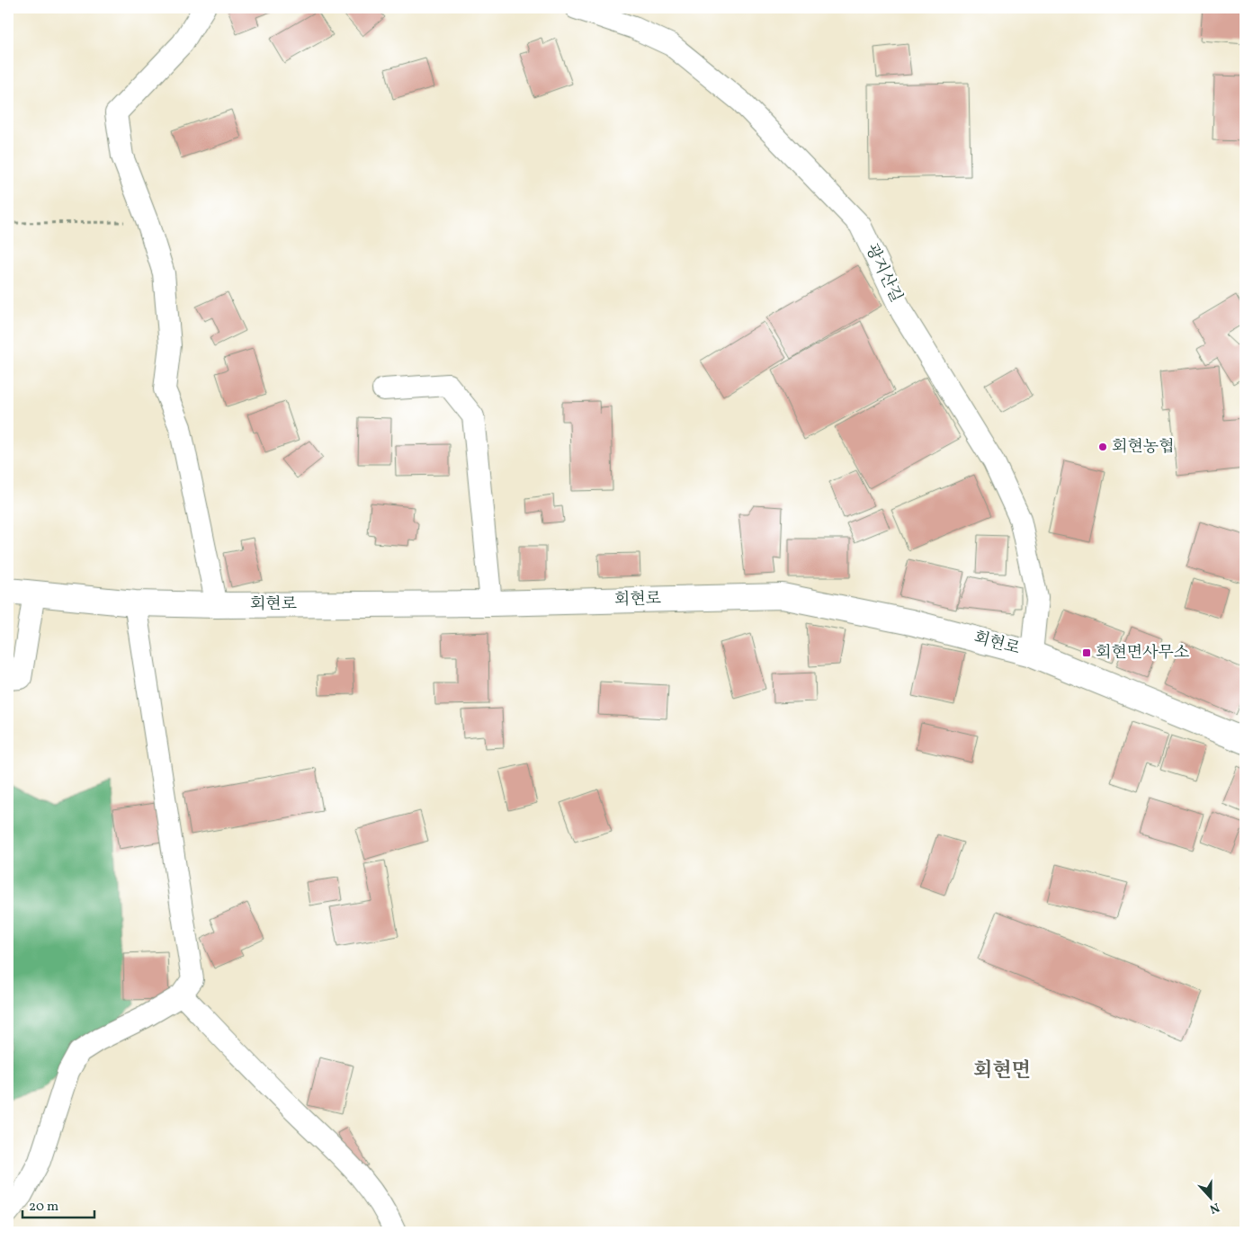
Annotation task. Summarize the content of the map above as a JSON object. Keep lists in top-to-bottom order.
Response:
{
  "streets": {
    "street": ["광지산길", "회현로"]
  },
  "crossings": [
    ["광지산길", "회현로"]
  ],
  "districts": ["회현면"],
  "places": {
    "other": ["회현농협"],
    "transit": ["회현면사무소"]
  },
  "scale_bar": "20 m",
  "north": "bottom"
}
